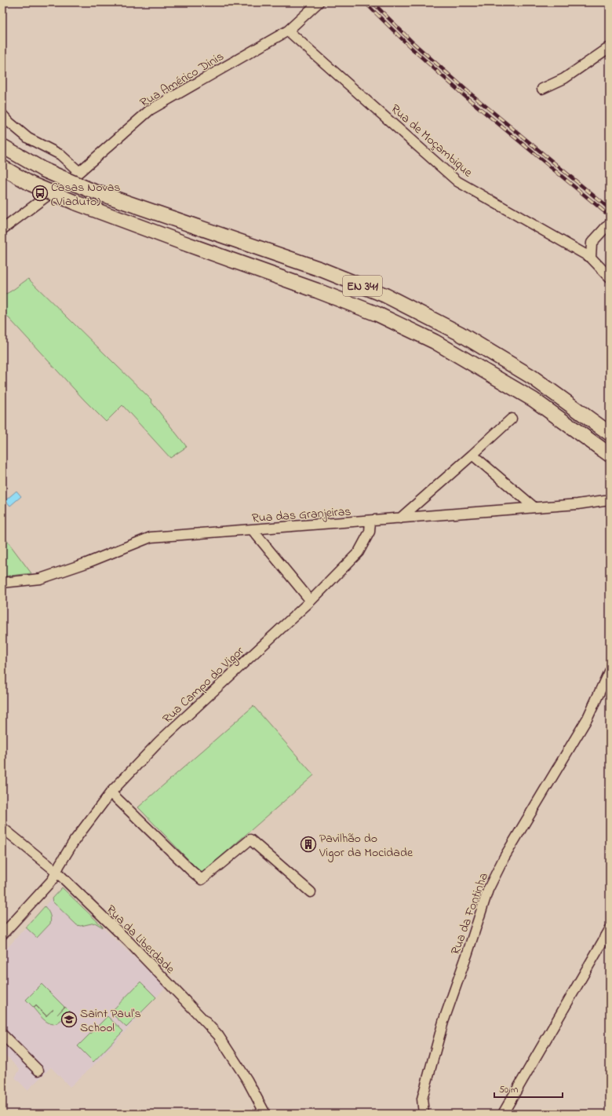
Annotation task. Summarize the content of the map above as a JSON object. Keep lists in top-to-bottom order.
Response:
{
  "streets": {
    "highway": ["EN 341"],
    "street": [
      "Rua Américo Dinis",
      "Rua de Moçambique",
      "Rua das Granjeiras",
      "Rua Campo do Vigor",
      "Rua da Fontinha",
      "Rua da Liberdade"
    ]
  },
  "crossings": [
    ["Rua Américo Dinis", "Rua de Moçambique"],
    ["Rua das Granjeiras", "Rua Campo do Vigor"],
    ["Rua Campo do Vigor", "Rua da Liberdade"]
  ],
  "places": {
    "bus stop": ["Casas Novas (Viaduto)"],
    "building": ["Pavilhão do Vigor da Mocidade"],
    "school or university": ["Saint Paul's School"]
  },
  "scale_bar": "50 m"
}
